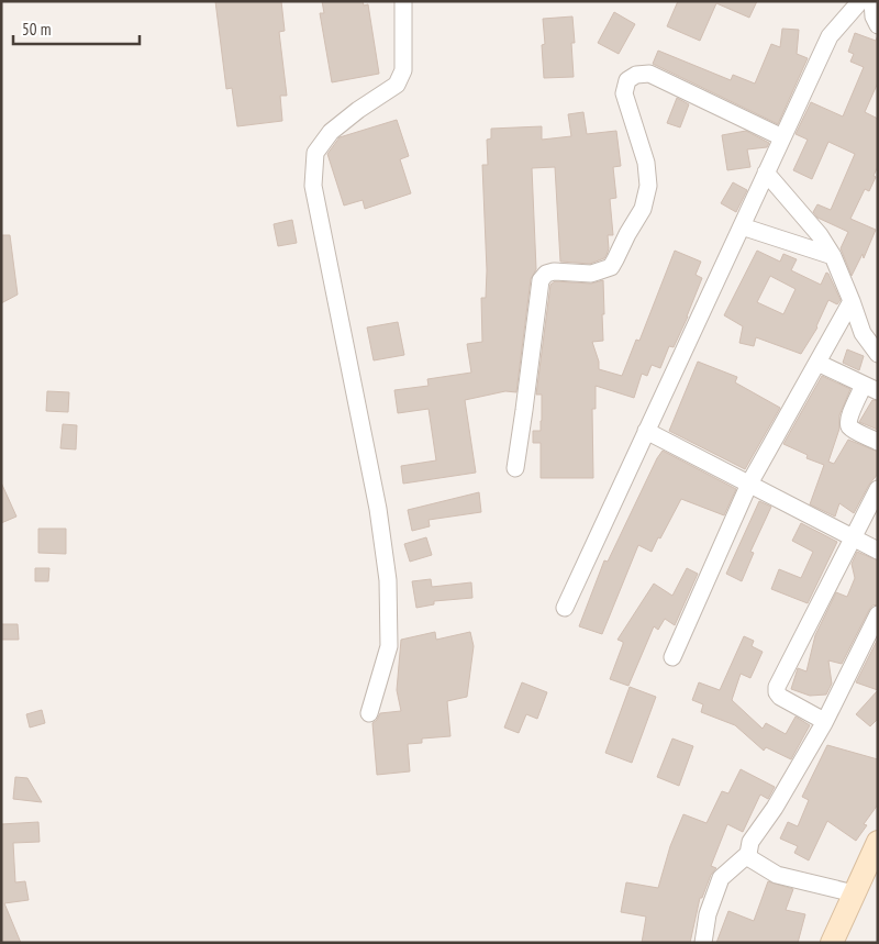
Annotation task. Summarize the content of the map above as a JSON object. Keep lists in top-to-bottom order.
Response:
{
  "scale_bar": "50 m"
}
